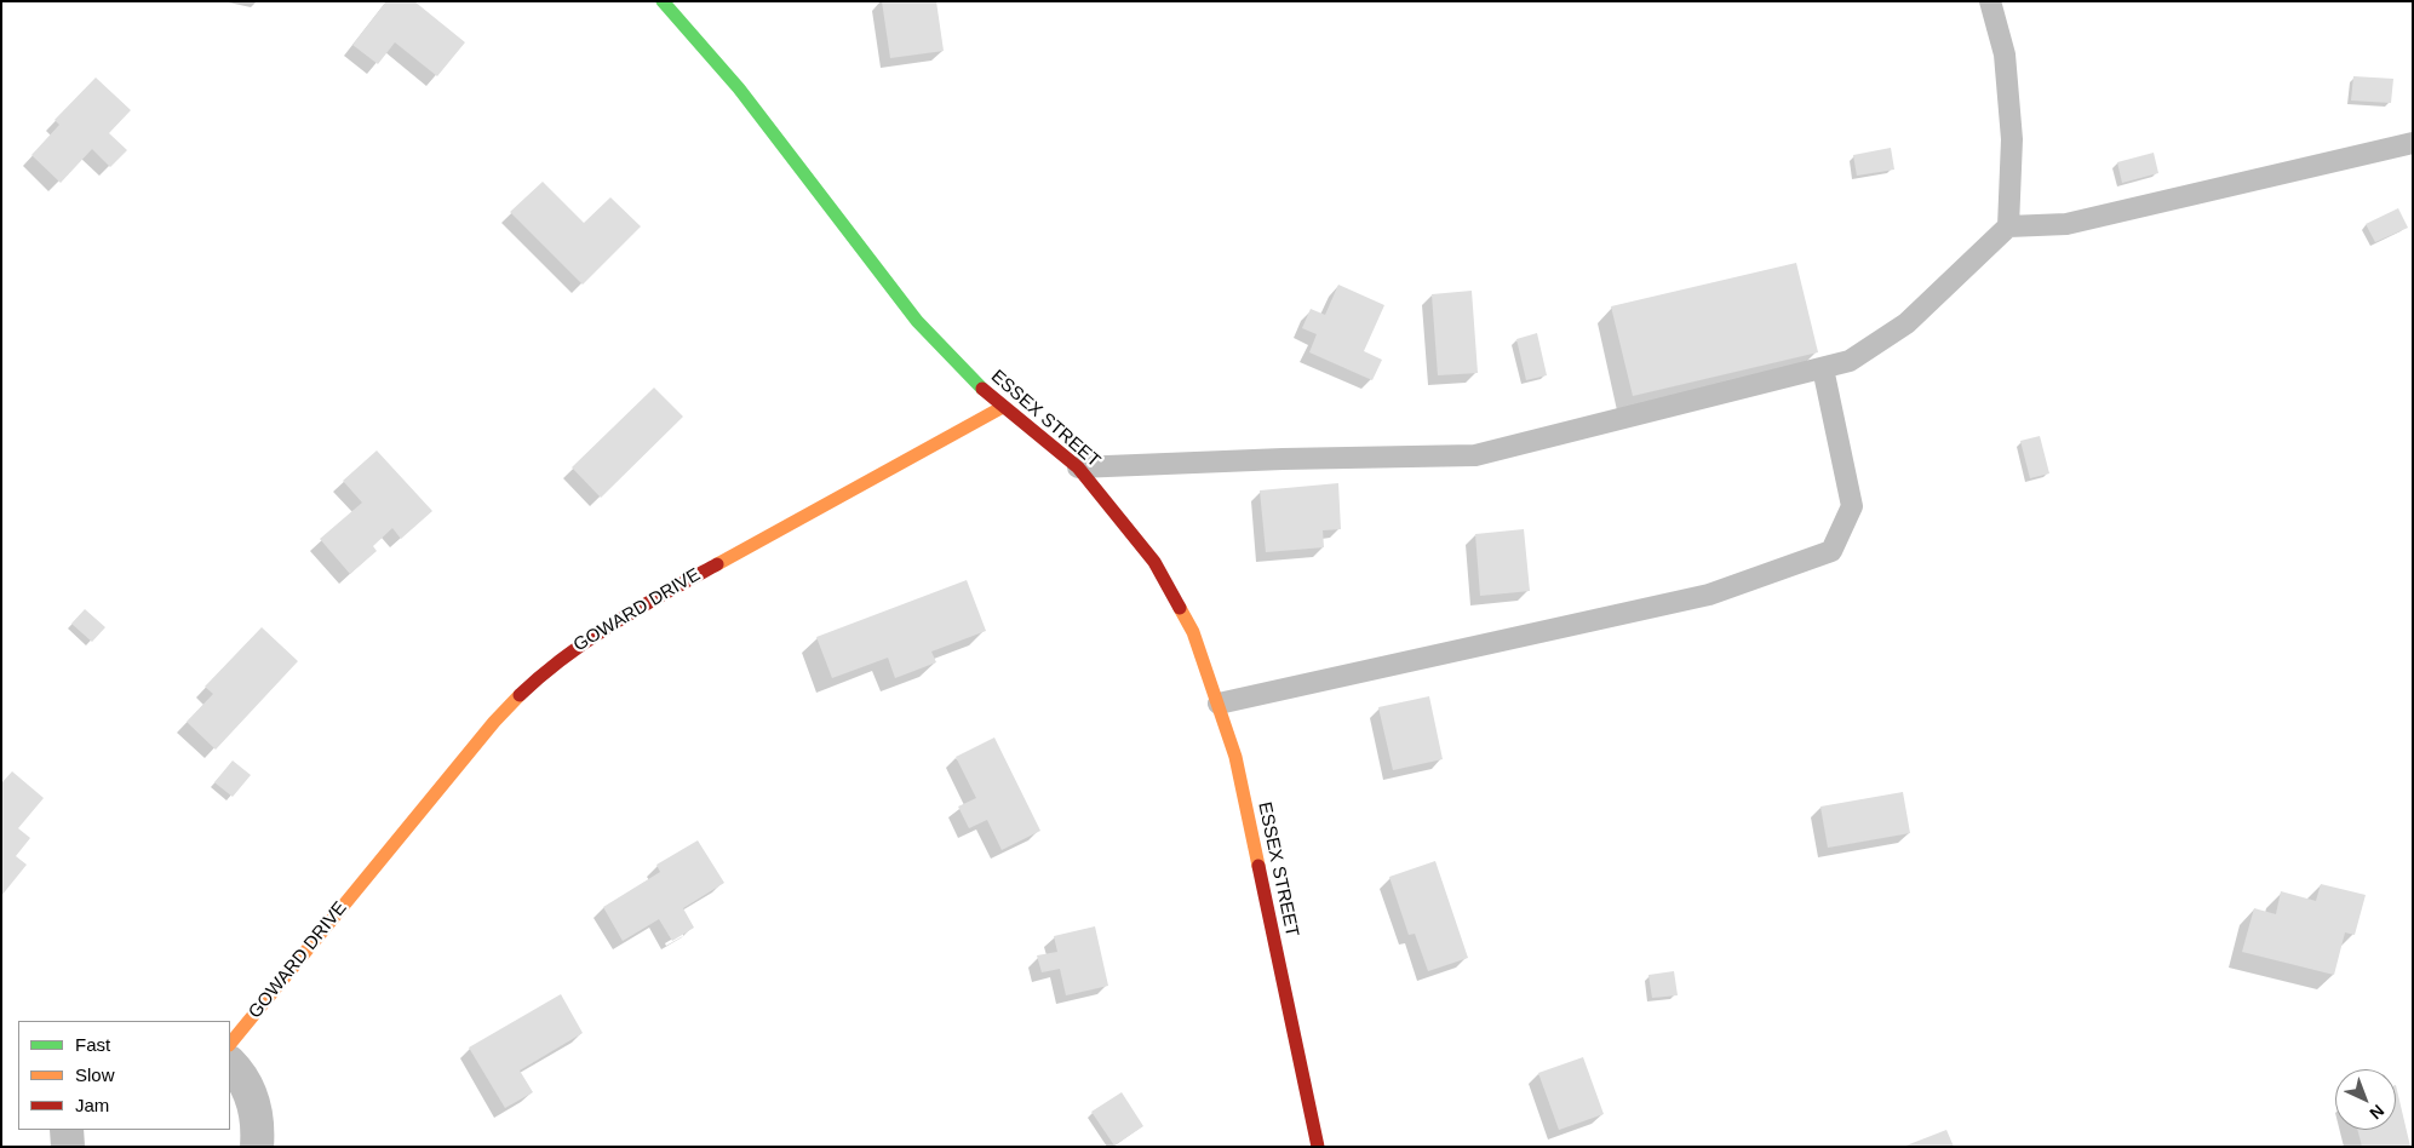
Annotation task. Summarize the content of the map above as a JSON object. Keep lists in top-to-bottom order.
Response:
{
  "streets": {
    "street": ["ESSEX STREET", "GOWARD DRIVE"]
  },
  "crossings": [
    ["ESSEX STREET", "GOWARD DRIVE"]
  ],
  "legend": ["Fast", "Slow", "Jam"],
  "north": "bottom right"
}
